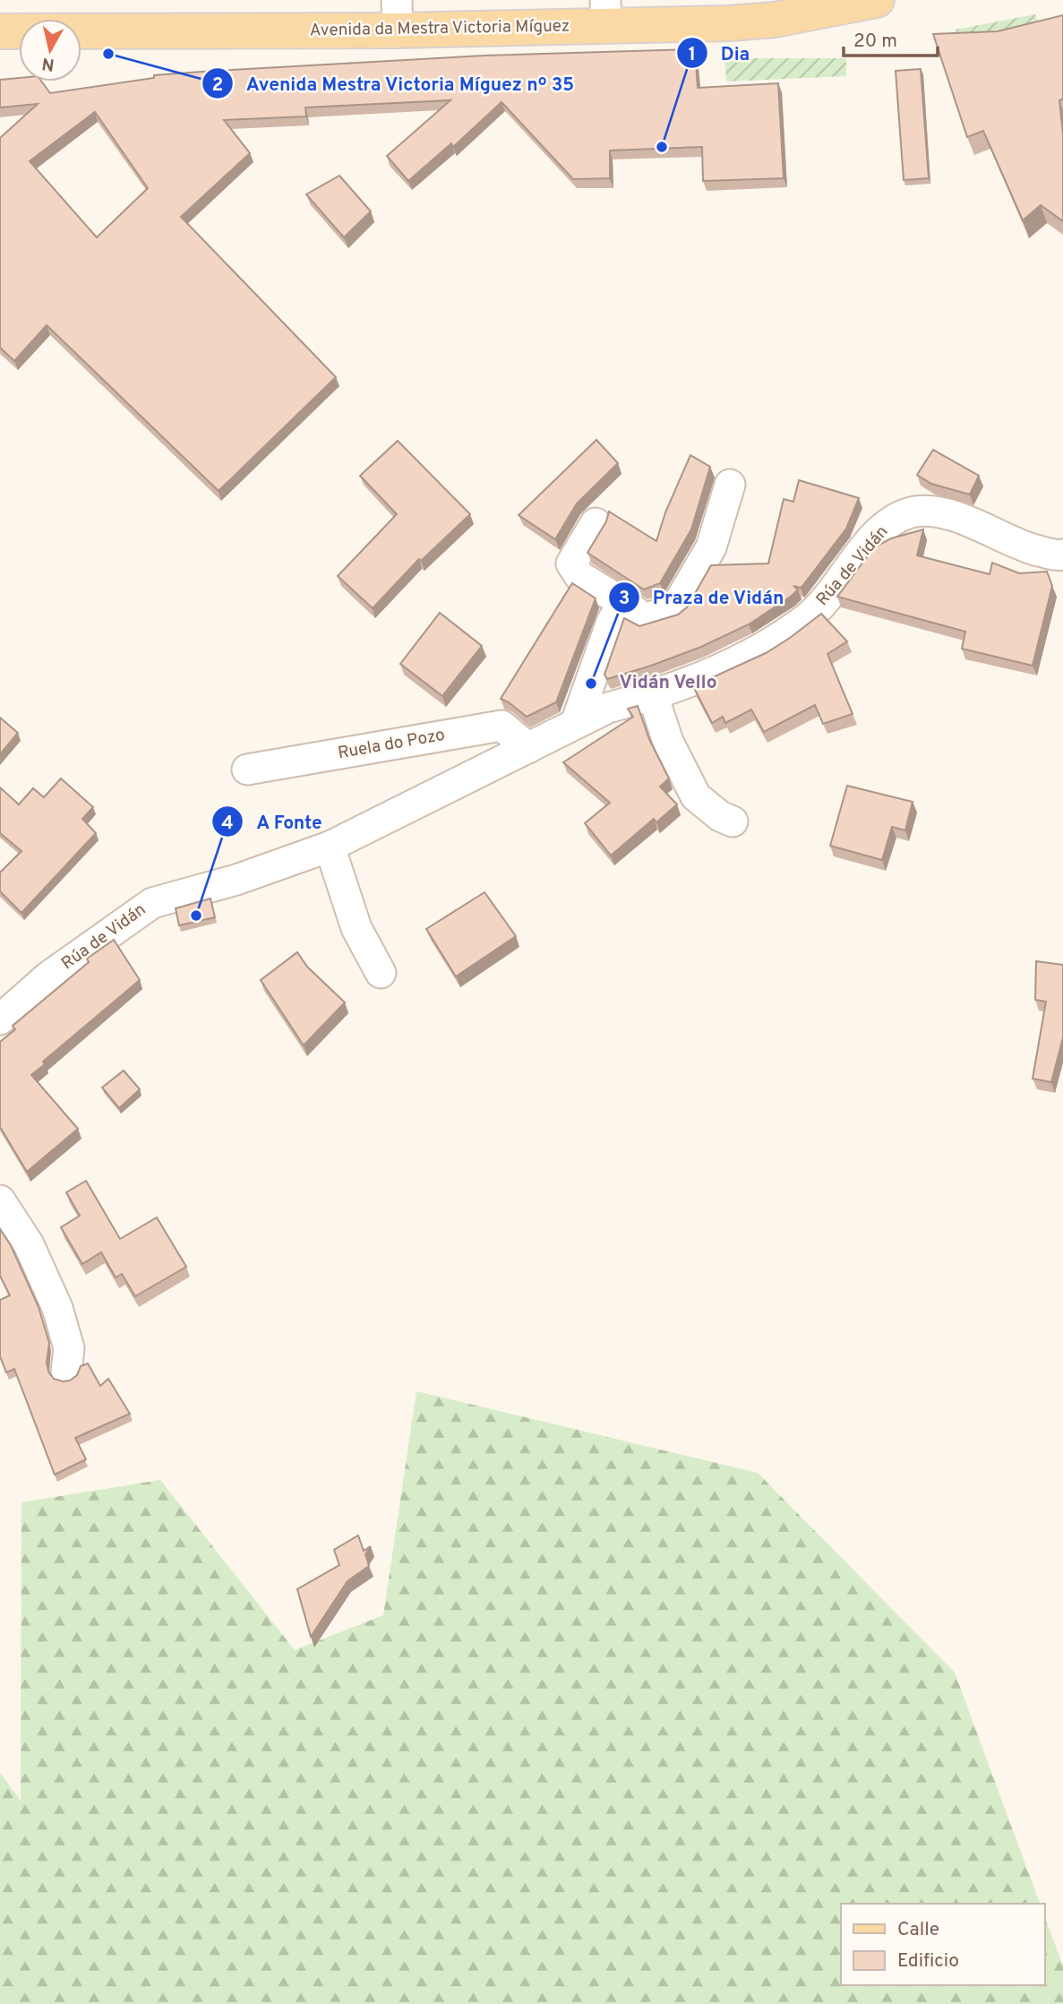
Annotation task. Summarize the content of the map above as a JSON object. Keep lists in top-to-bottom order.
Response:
{
  "streets": {
    "main road": ["Avenida da Mestra Victoria Míguez"],
    "street": ["Rúa de Vidán", "Ruela do Pozo"]
  },
  "crossings": [
    ["Rúa de Vidán", "Ruela do Pozo"]
  ],
  "districts": ["Vidán Vello"],
  "places": [
    "Avenida Mestra Victoria Míguez nº 35",
    "Dia",
    "Praza de Vidán",
    "A Fonte"
  ],
  "legend": ["Calle", "Edificio"],
  "scale_bar": "20 m",
  "north": "bottom"
}
